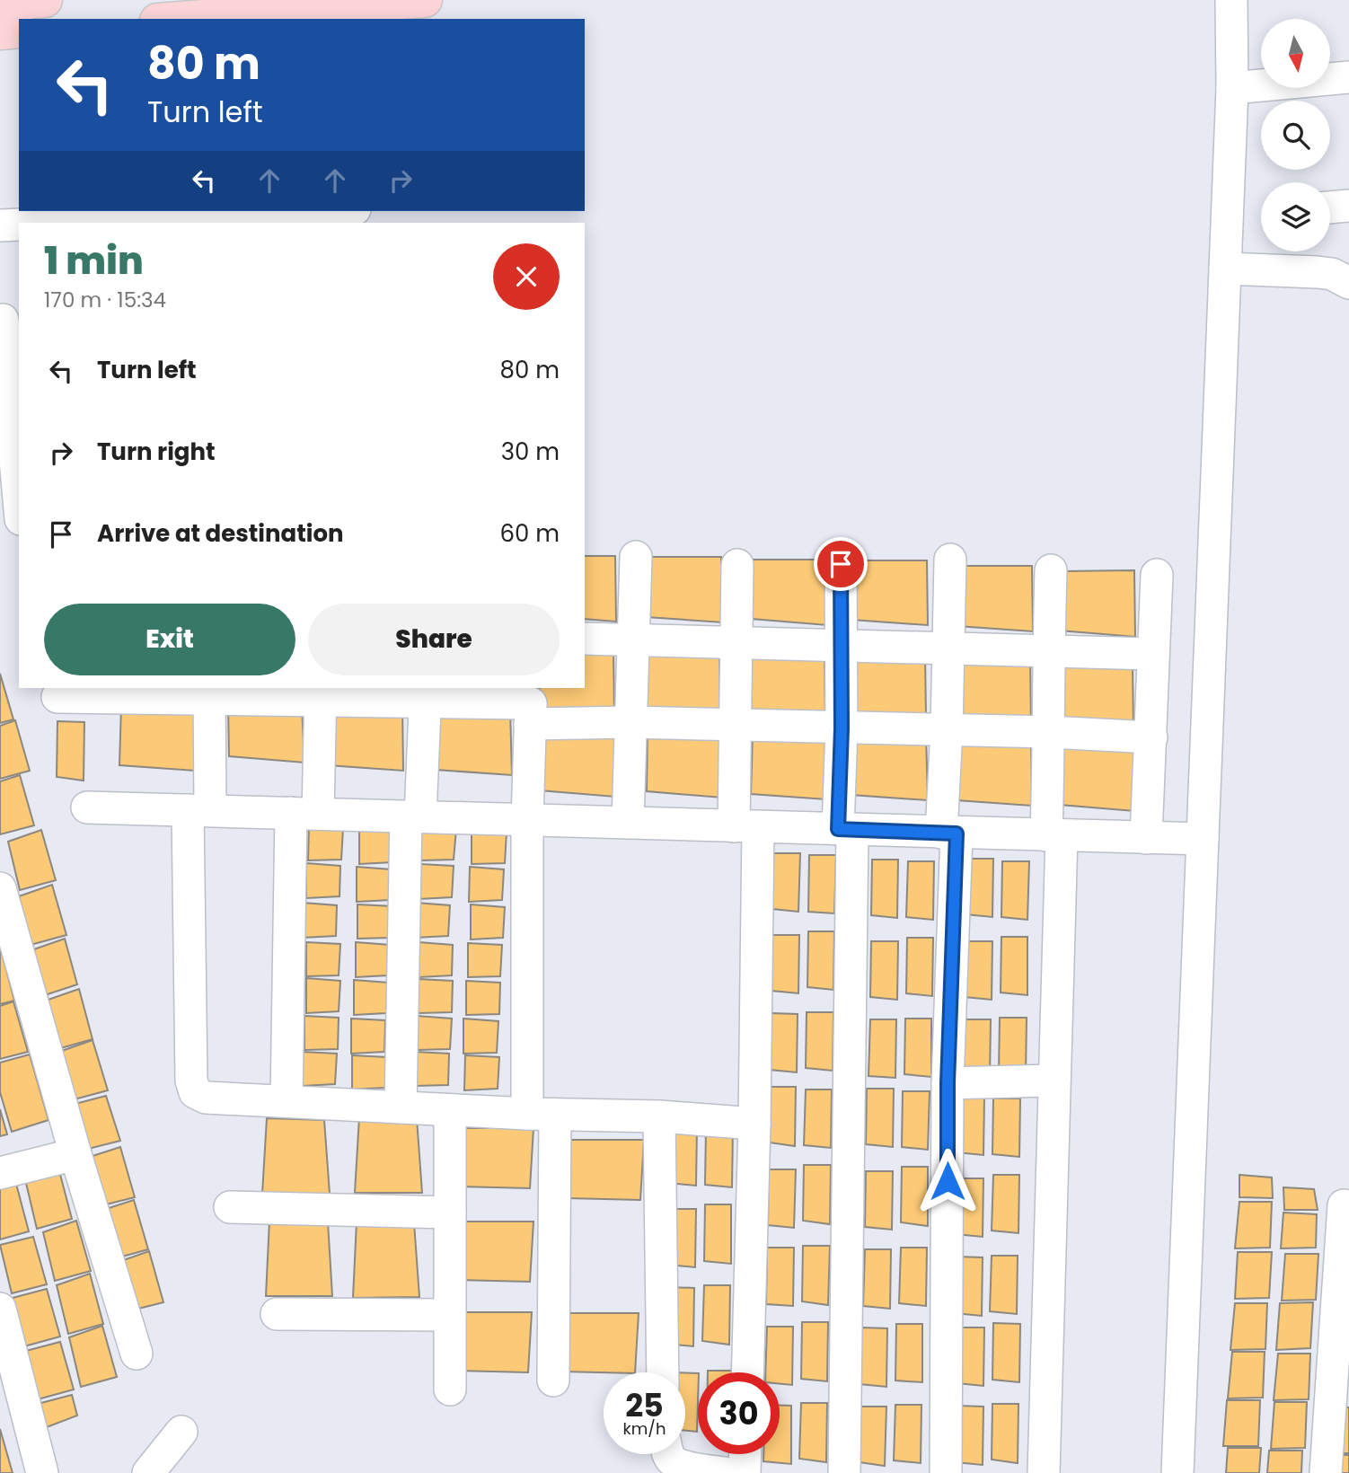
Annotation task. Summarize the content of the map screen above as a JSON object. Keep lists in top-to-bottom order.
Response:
{
  "north": "bottom",
  "page": {
    "turn": ["80 m", "Turn left"],
    "heading": ["1 min", "170 m · 15:34"],
    "list": [
      {
        "name": "Turn left",
        "value": "80 m"
      },
      {
        "name": "Turn right",
        "value": "30 m"
      },
      {
        "name": "Arrive at destination",
        "value": "60 m"
      }
    ],
    "buttons": ["Exit", "Share"],
    "speed": "25 km/h",
    "limit": "30"
  }
}
